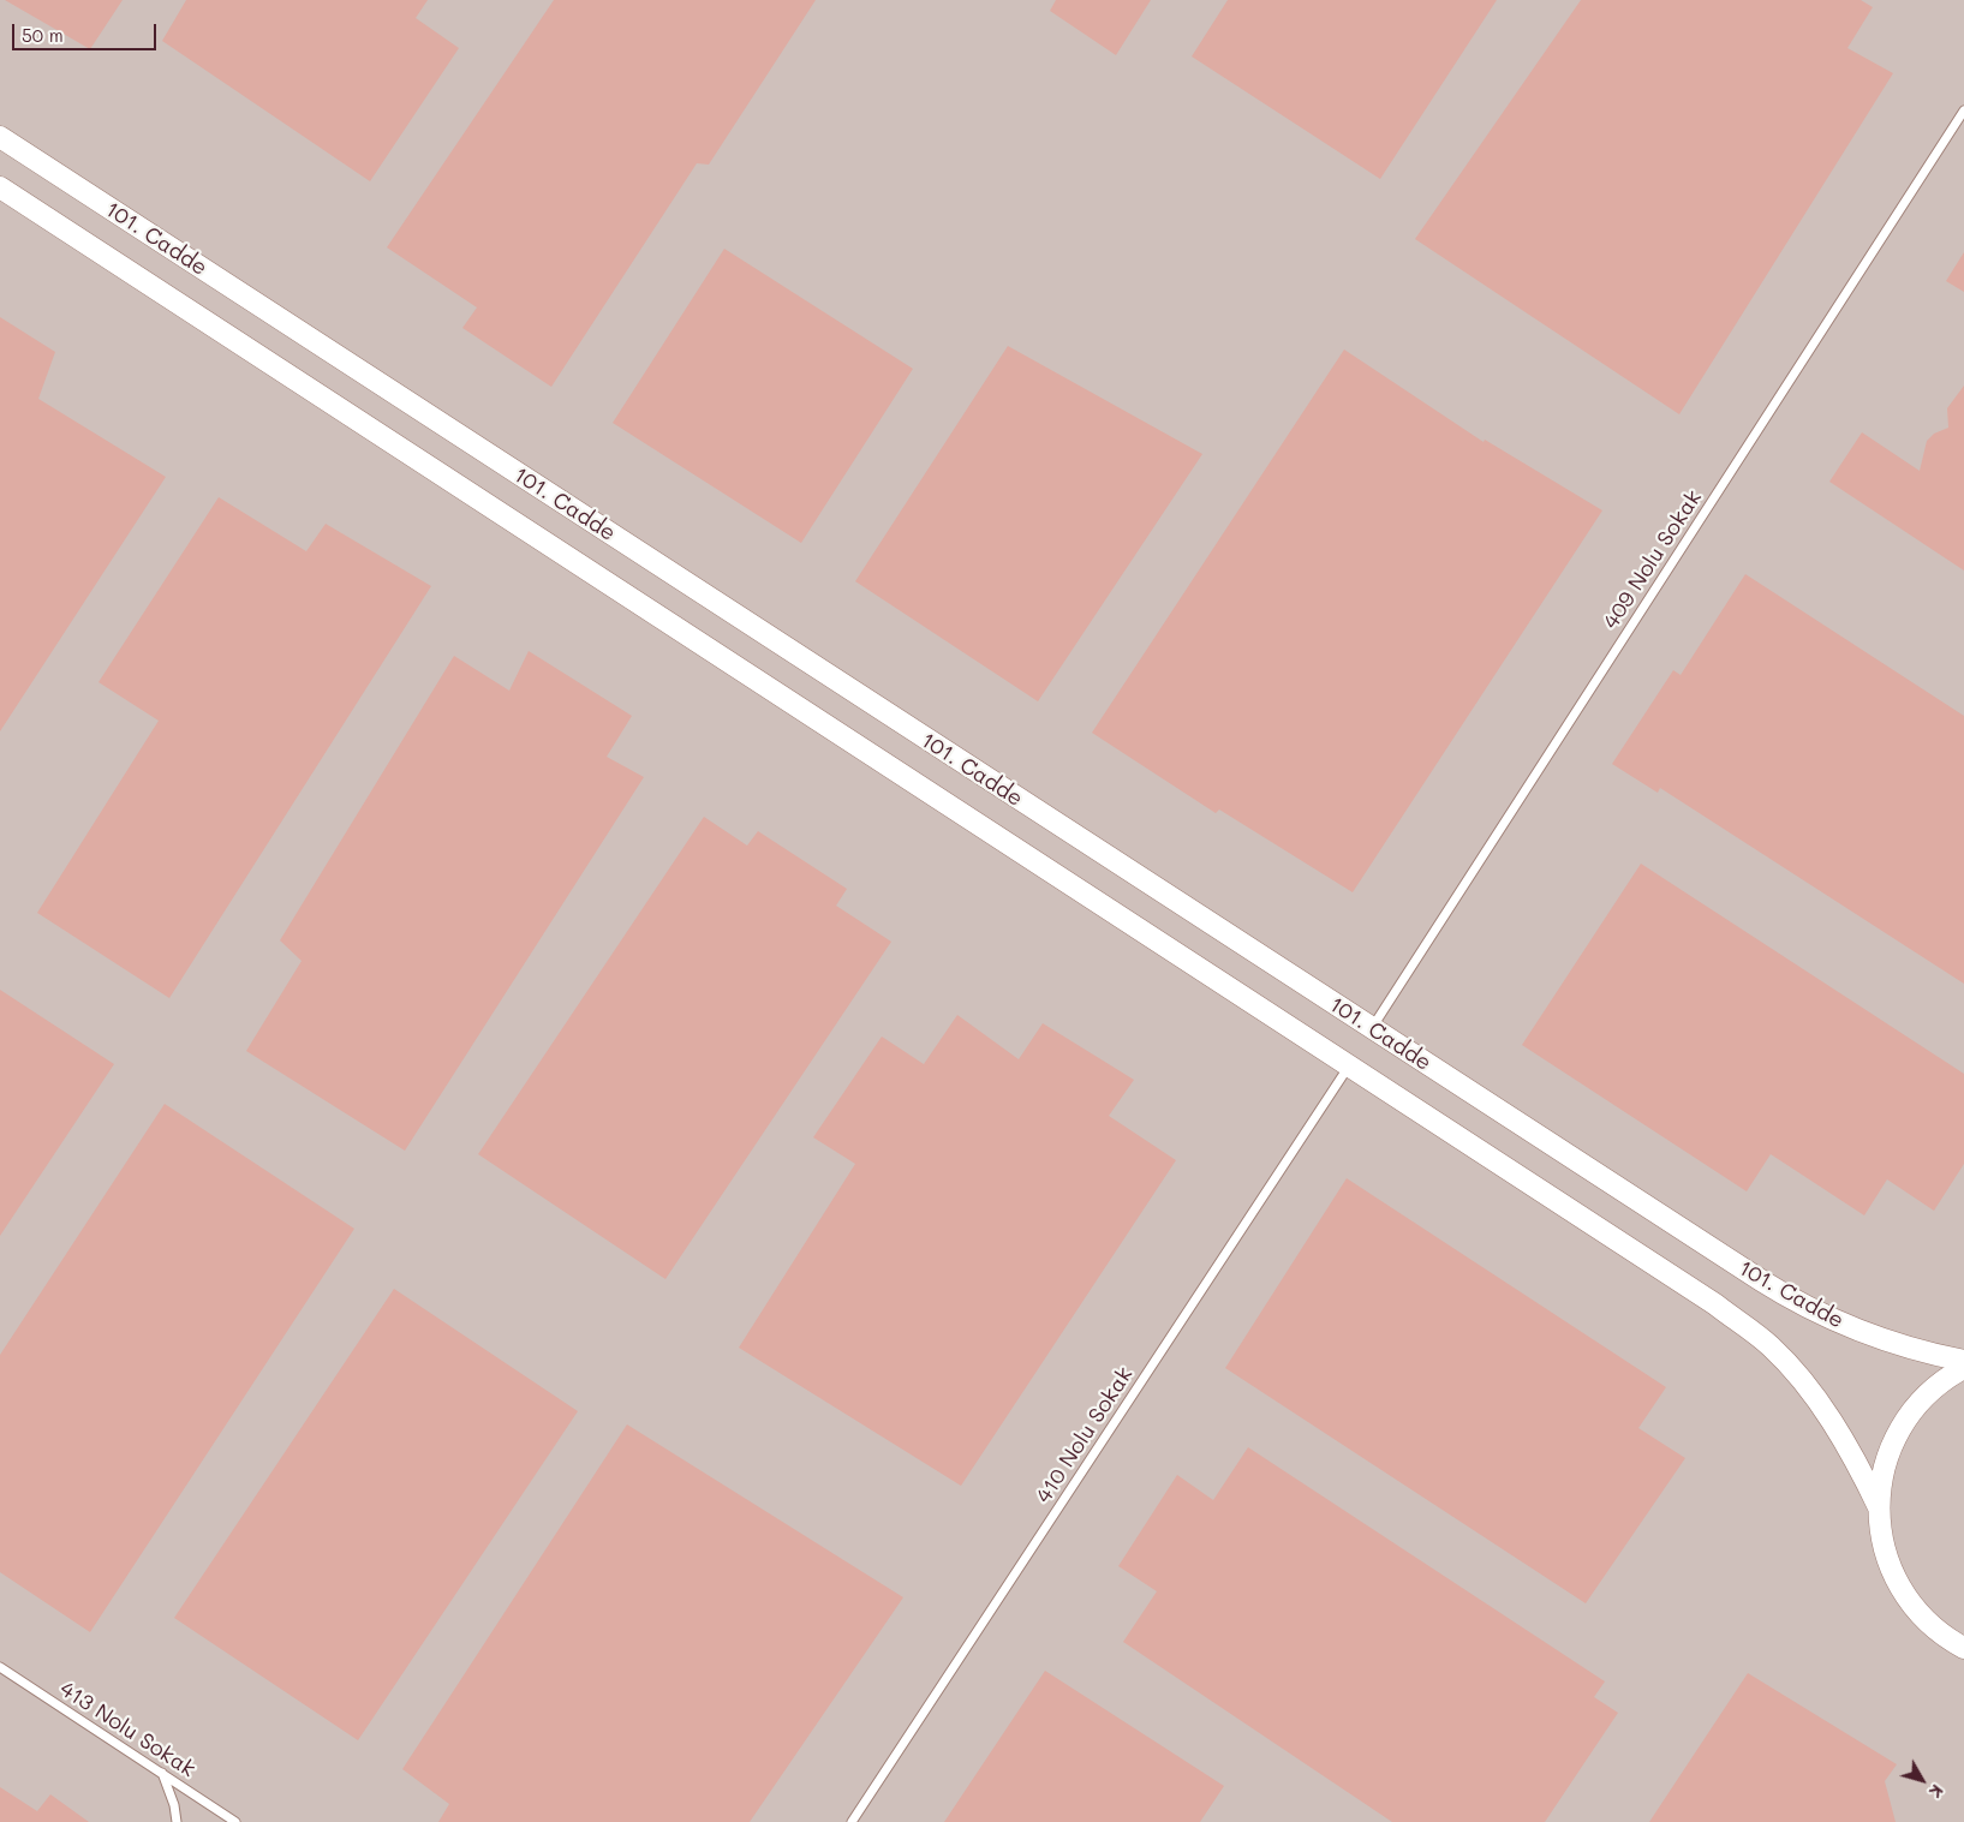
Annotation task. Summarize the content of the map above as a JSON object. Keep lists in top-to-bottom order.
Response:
{
  "streets": {
    "street": ["101. Cadde"],
    "lane": ["409 Nolu Sokak", "410 Nolu Sokak", "413 Nolu Sokak"]
  },
  "crossings": [
    ["101. Cadde", "409 Nolu Sokak"],
    ["101. Cadde", "410 Nolu Sokak"]
  ],
  "scale_bar": "50 m",
  "north": "bottom right"
}
